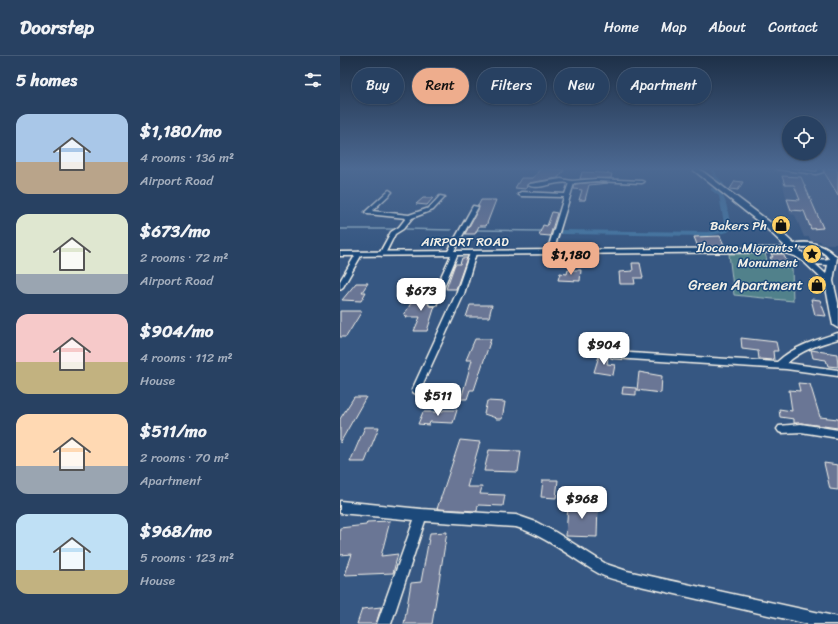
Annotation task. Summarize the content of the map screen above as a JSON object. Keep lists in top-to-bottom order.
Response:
{
  "streets": {
    "main road": ["AIRPORT ROAD"]
  },
  "places": {
    "shop": ["Bakers Ph", "Green Apartment"],
    "place": ["Ilocano Migrants' Monument"]
  },
  "page": {
    "header": "Doorstep",
    "nav": [
      "Home",
      "Map",
      "About",
      "Contact"
    ],
    "heading": "5 homes",
    "chip": [
      "Buy",
      "Rent",
      "Filters",
      "New",
      "Apartment"
    ],
    "list": [
      {
        "name": "$1,180/mo",
        "note": "4 rooms · 136 m² · Airport Road"
      },
      {
        "name": "$673/mo",
        "note": "2 rooms · 72 m² · Airport Road"
      },
      {
        "name": "$904/mo",
        "note": "4 rooms · 112 m² · House"
      },
      {
        "name": "$511/mo",
        "note": "2 rooms · 70 m² · Apartment"
      },
      {
        "name": "$968/mo",
        "note": "5 rooms · 123 m² · House"
      }
    ],
    "price": [
      "$1,180",
      "$673",
      "$904",
      "$511",
      "$968"
    ]
  }
}
